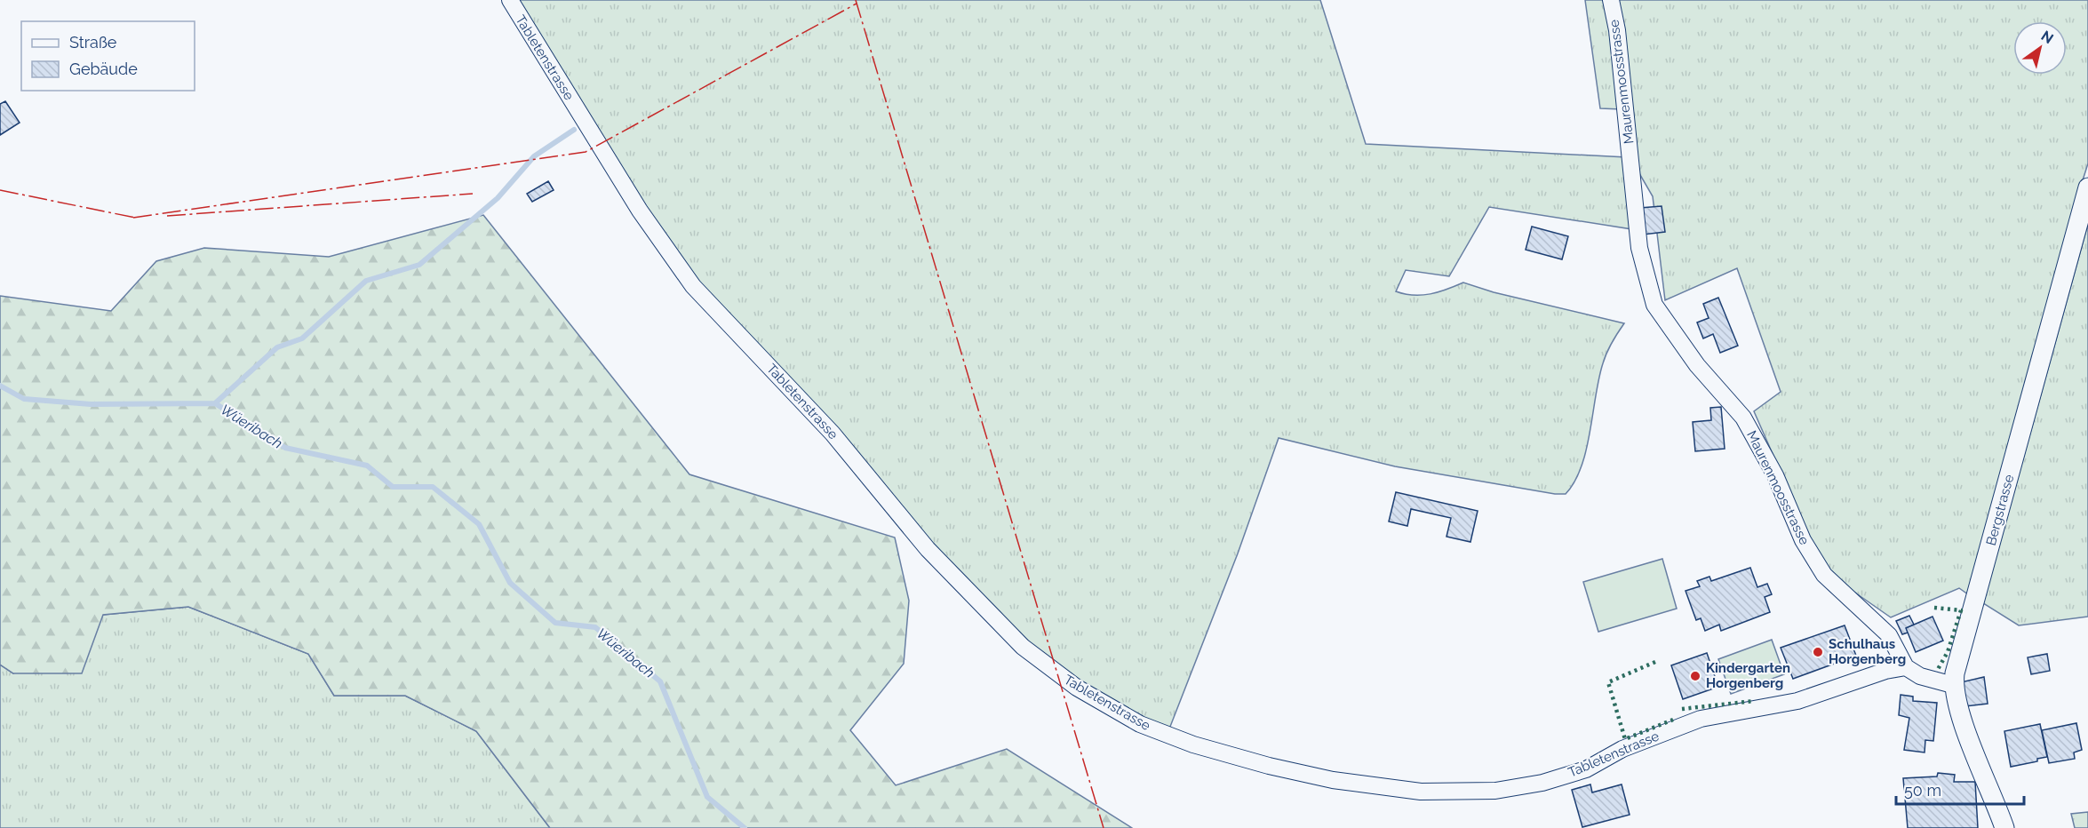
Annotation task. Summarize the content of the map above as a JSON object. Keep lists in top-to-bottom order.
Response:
{
  "streets": {
    "street": ["Tabletenstrasse", "Maurenmoosstrasse", "Bergstrasse"]
  },
  "crossings": [
    ["Tabletenstrasse", "Maurenmoosstrasse"]
  ],
  "water": ["Wüeribach"],
  "places": ["Schulhaus Horgenberg", "Kindergarten Horgenberg"],
  "legend": ["Straße", "Gebäude"],
  "scale_bar": "50 m",
  "north": "top right"
}
